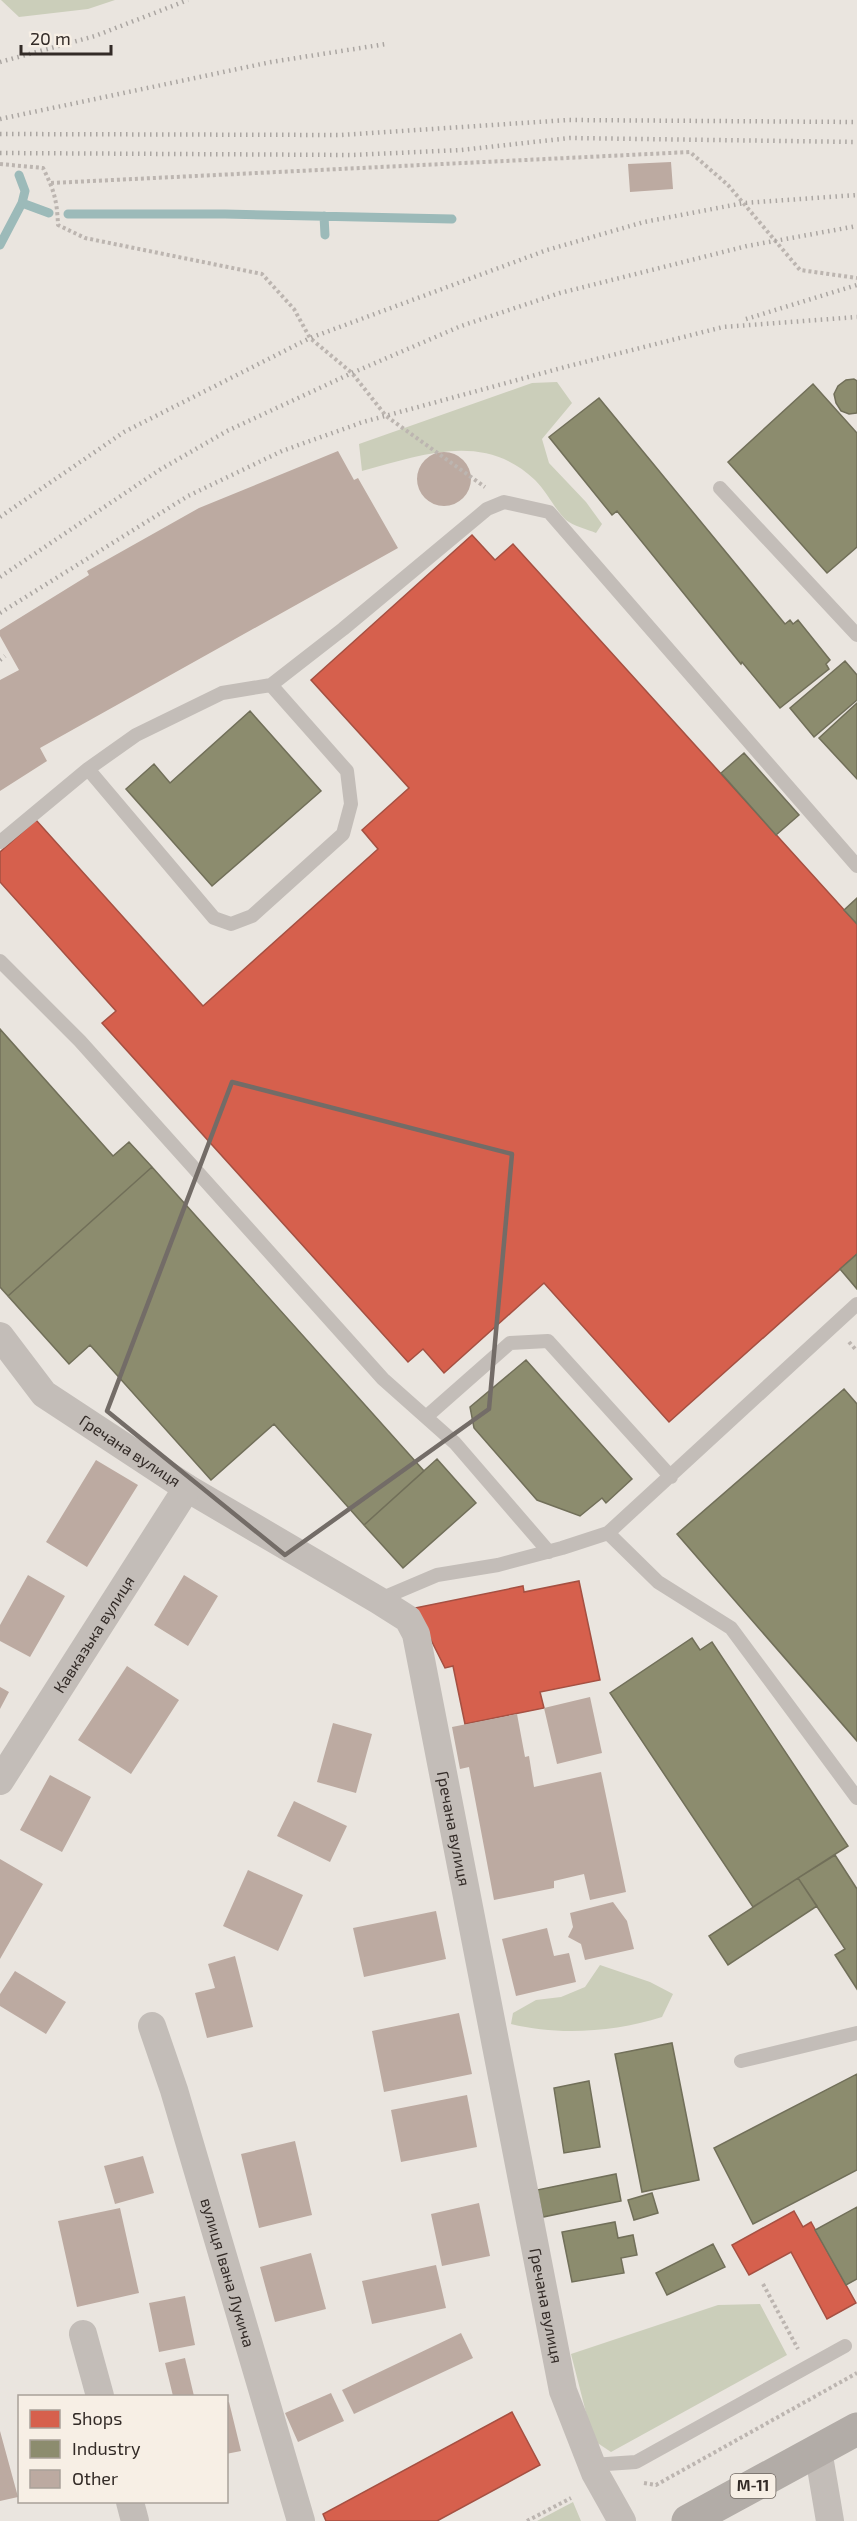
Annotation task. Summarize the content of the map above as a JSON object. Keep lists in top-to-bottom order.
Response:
{
  "streets": {
    "main road": ["М-11"],
    "street": ["Гречана вулиця", "Кавказька вулиця", "вулиця Івана Лукича"]
  },
  "crossings": [
    ["Гречана вулиця", "Кавказька вулиця"]
  ],
  "legend": ["Shops", "Industry", "Other"],
  "scale_bar": "20 m"
}
